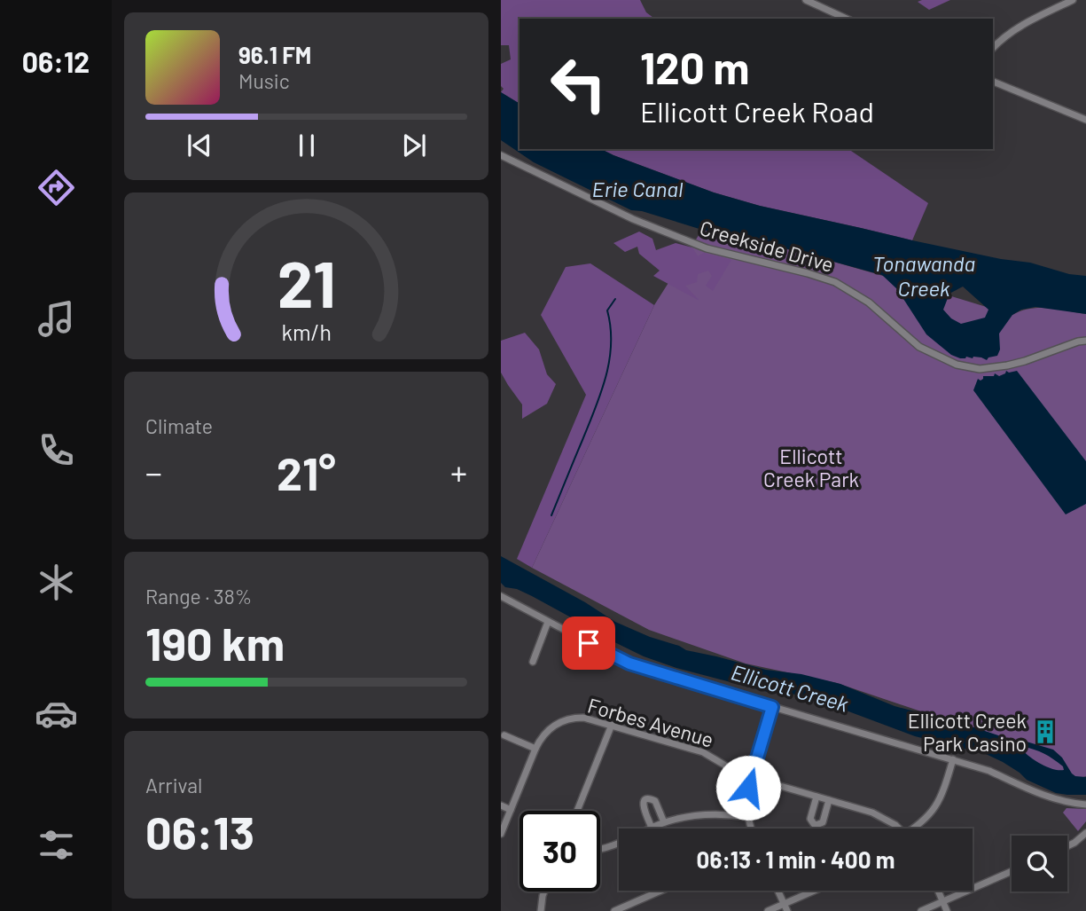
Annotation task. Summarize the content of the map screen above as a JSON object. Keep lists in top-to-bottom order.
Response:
{
  "streets": {
    "street": ["Creekside Drive", "Forbes Avenue"]
  },
  "water": ["Erie Canal", "Tonawanda Creek", "Ellicott Creek"],
  "parks": ["Ellicott Creek Park"],
  "places": {
    "building": ["Ellicott Creek Park Casino"]
  },
  "page": {
    "tabs": "06:12",
    "turn": ["120 m", "Ellicott Creek Road"],
    "song": ["96.1 FM", "Music"],
    "tile": [
      "Climate",
      ["Range · 38%", "190 km"],
      ["Arrival", "06:13"]
    ],
    "heat": ["−", "21°", "+"],
    "limit": "30",
    "trip": "06:13 · 1 min · 400 m",
    "gauge": ["21", "km/h"]
  }
}
